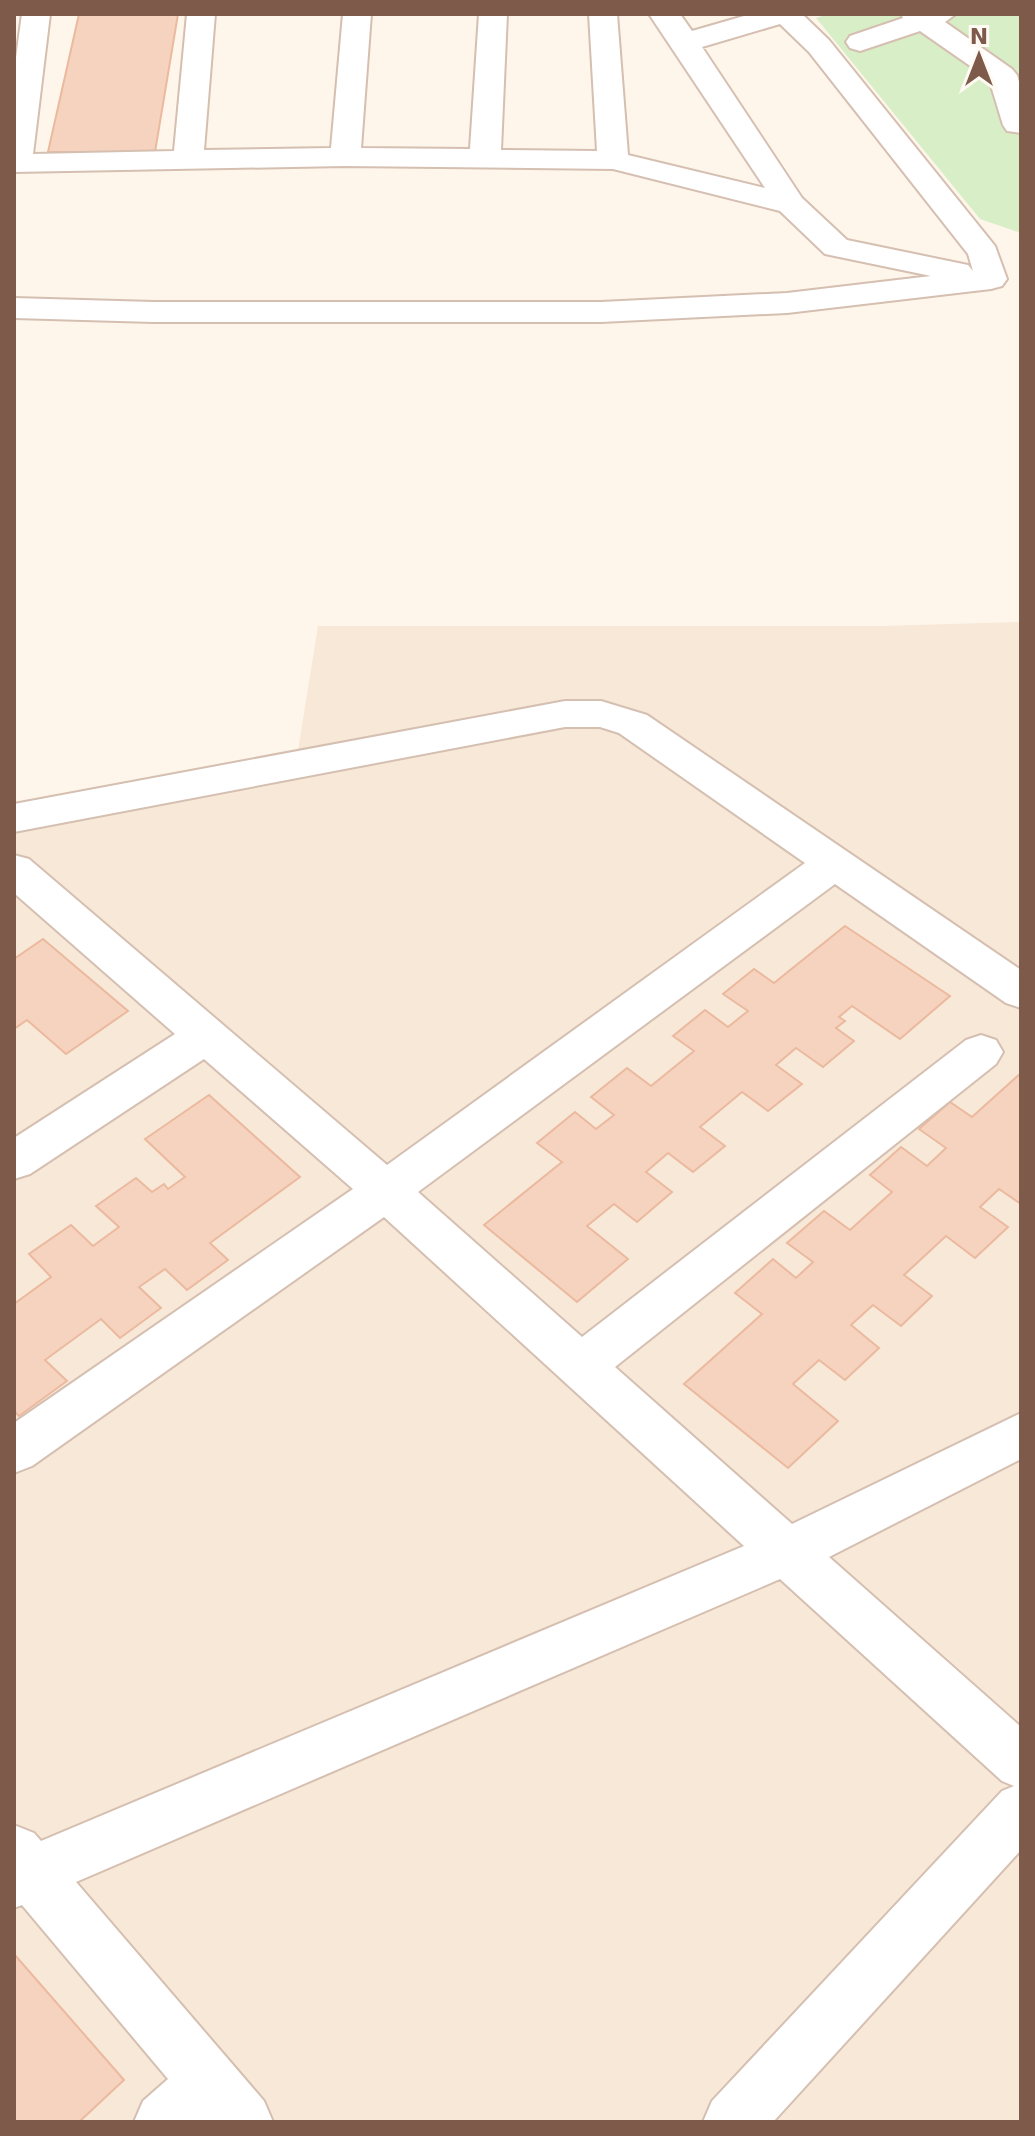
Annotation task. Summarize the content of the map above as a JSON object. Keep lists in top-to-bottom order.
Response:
{
  "north": "top"
}
